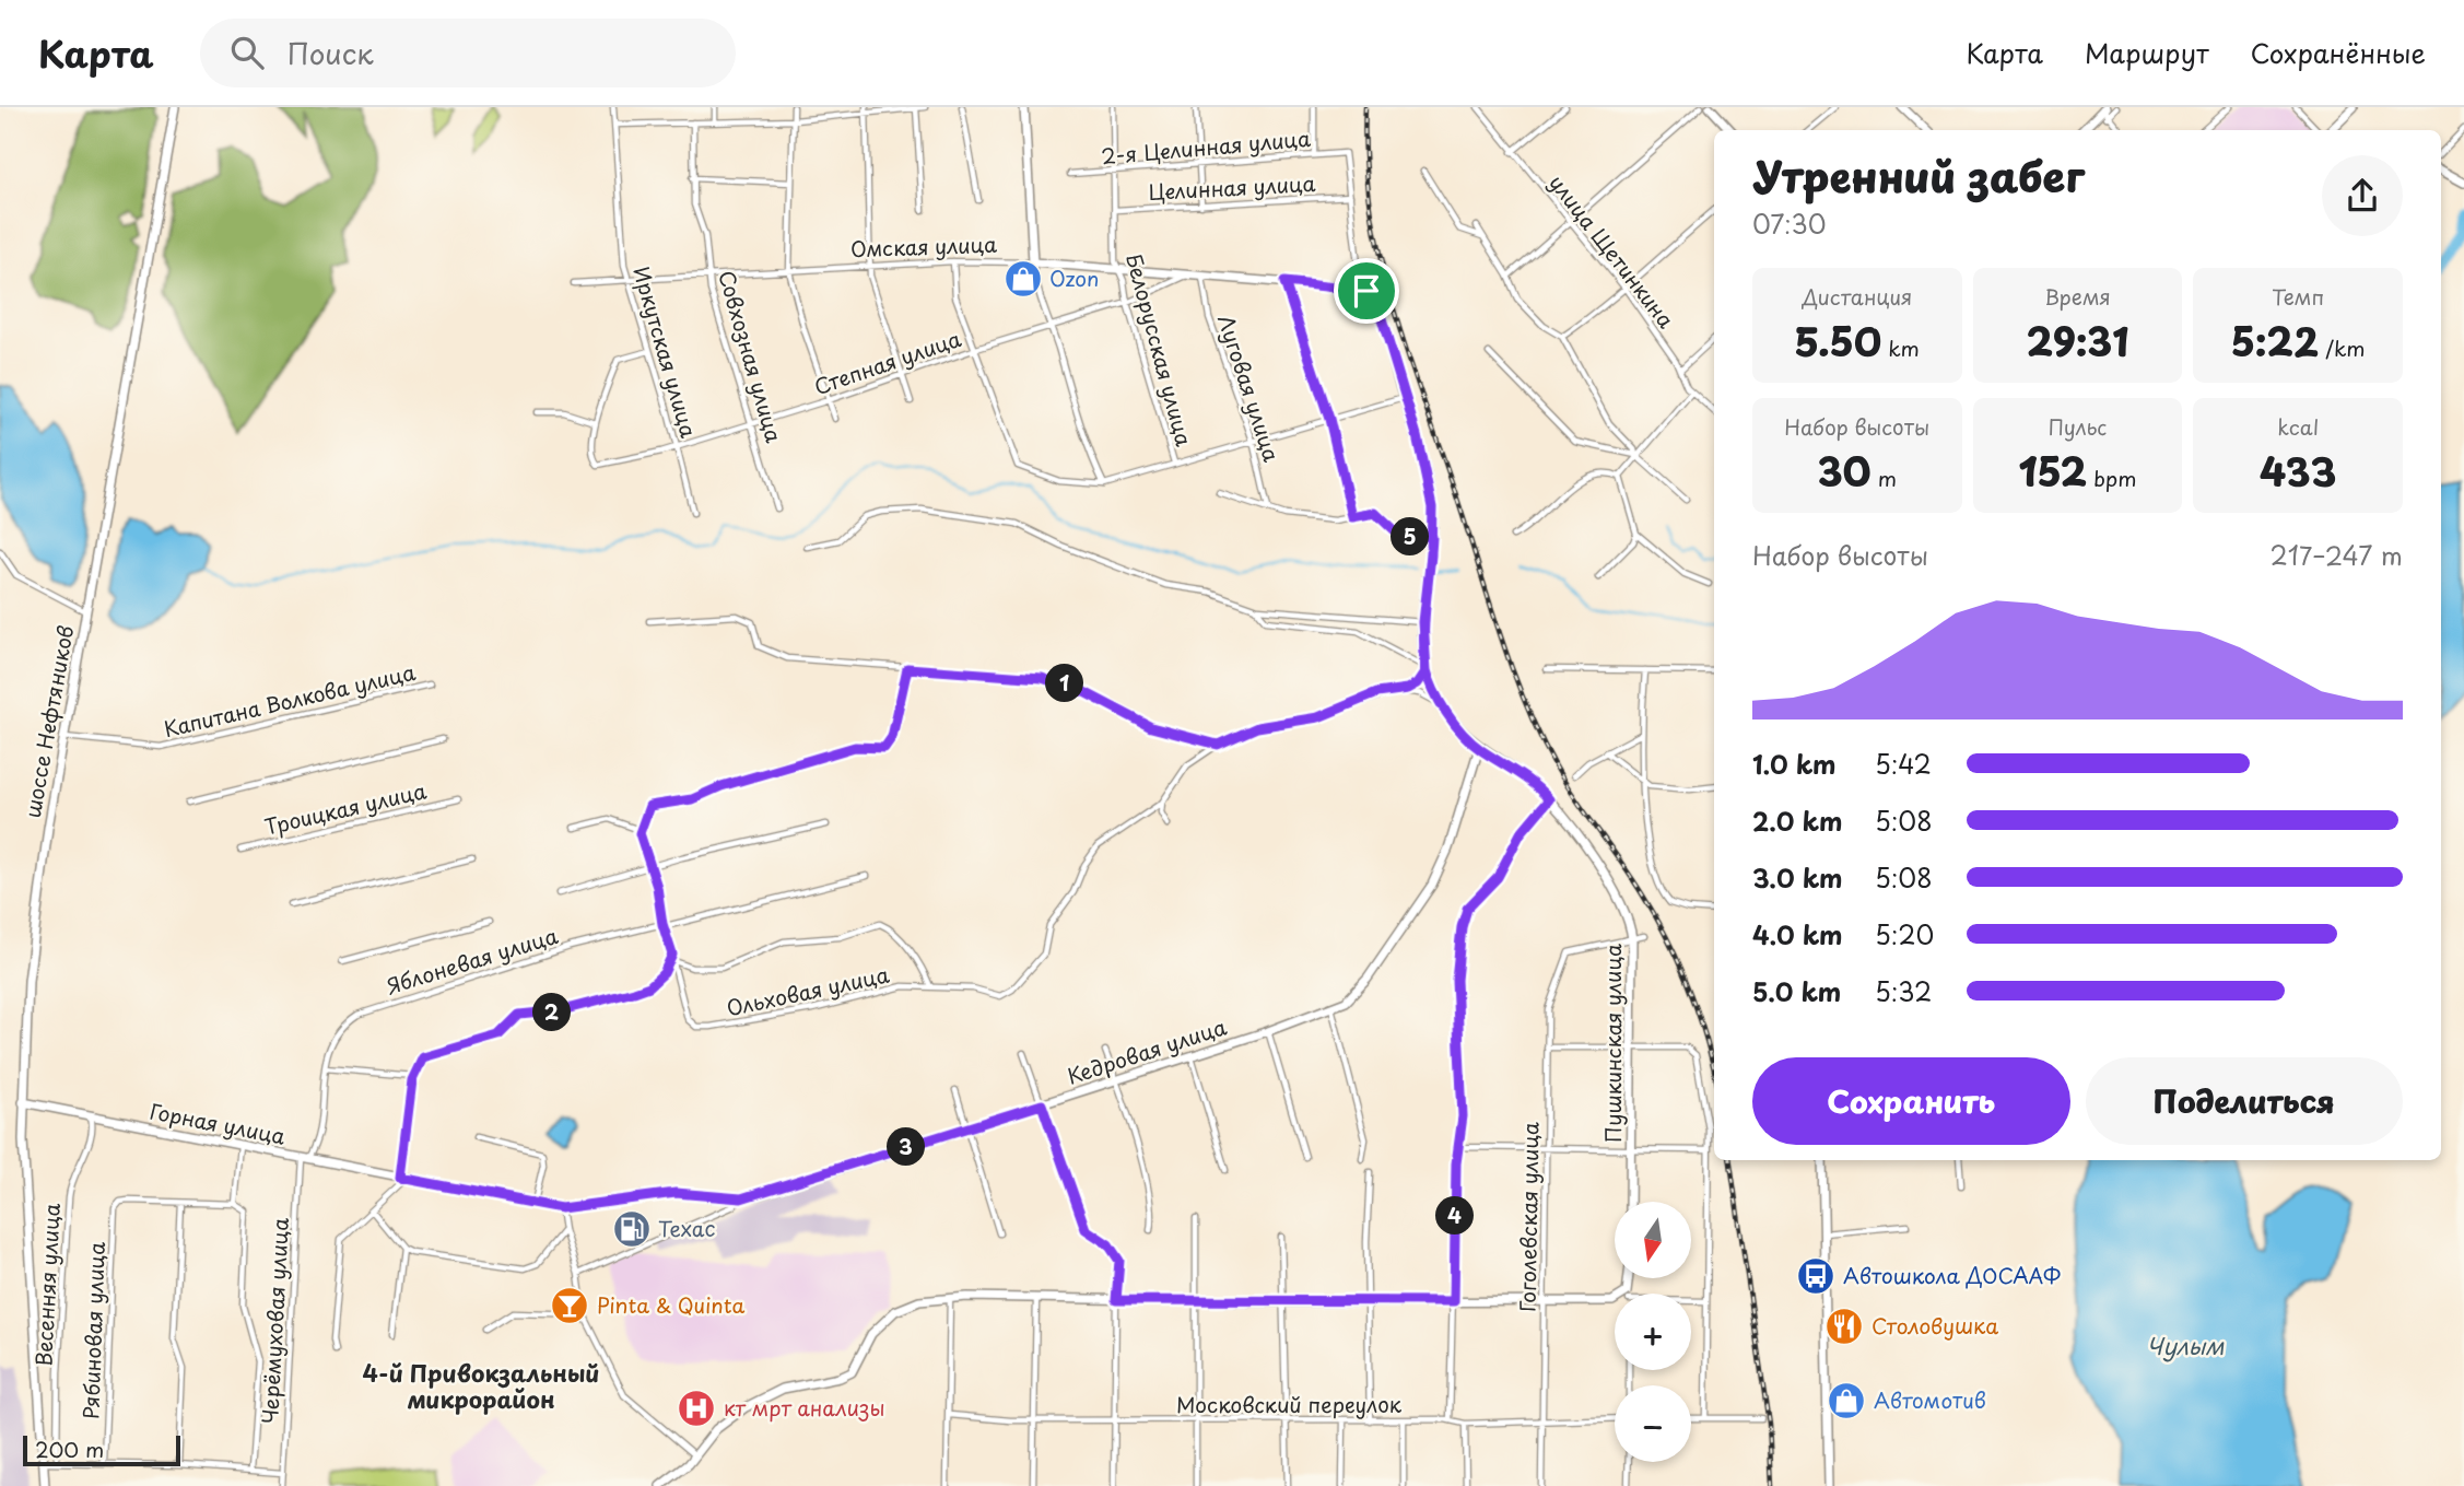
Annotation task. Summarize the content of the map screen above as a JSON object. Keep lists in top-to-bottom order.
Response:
{
  "streets": {
    "street": [
      "2-я Целинная улица",
      "Целинная улица",
      "Омская улица",
      "улица Щетинкина",
      "Белорусская улица",
      "Иркутская улица",
      "Совхозная улица",
      "Степная улица",
      "Луговая улица",
      "Капитана Волкова улица",
      "шоссе Нефтяников",
      "Троицкая улица",
      "Яблоневая улица",
      "Ольховая улица",
      "Пушкинская улица",
      "Кедровая улица",
      "Горная улица",
      "Гоголевская улица",
      "Весенняя улица",
      "Черёмуховая улица",
      "Рябиновая улица",
      "Московский переулок"
    ]
  },
  "crossings": [
    ["2-я Целинная улица", "Целинная улица"],
    ["2-я Целинная улица", "Белорусская улица"],
    ["Целинная улица", "Белорусская улица"],
    ["Омская улица", "Белорусская улица"],
    ["Омская улица", "Иркутская улица"],
    ["Омская улица", "Совхозная улица"],
    ["Омская улица", "Степная улица"],
    ["Омская улица", "Луговая улица"],
    ["Белорусская улица", "Степная улица"],
    ["Иркутская улица", "Степная улица"],
    ["Совхозная улица", "Степная улица"],
    ["Капитана Волкова улица", "шоссе Нефтяников"],
    ["шоссе Нефтяников", "Горная улица"],
    ["Яблоневая улица", "Черёмуховая улица"],
    ["Пушкинская улица", "Кедровая улица"],
    ["Пушкинская улица", "Гоголевская улица"],
    ["Кедровая улица", "Горная улица"],
    ["Горная улица", "Весенняя улица"],
    ["Горная улица", "Черёмуховая улица"],
    ["Гоголевская улица", "Московский переулок"]
  ],
  "districts": ["4-й Привокзальный микрорайон"],
  "water": ["Чулым"],
  "places": {
    "shop": ["Ozon", "Автомотив"],
    "fuel station": ["Техас"],
    "bus stop": ["Автошкола ДОСААФ"],
    "bar": ["Pinta & Quinta"],
    "restaurant": ["Столовушка"],
    "hospital": ["кт мрт анализы"]
  },
  "scale_bar": "200 m",
  "north": "bottom",
  "page": {
    "header": "Карта",
    "search": "Поиск",
    "nav": ["Карта", "Маршрут", "Сохранённые"],
    "heading": ["Утренний забег", "07:30"],
    "stats": [
      ["Дистанция", "5.50 km"],
      ["Время", "29:31"],
      ["Темп", "5:22 /km"],
      ["Набор высоты", "30 m"],
      ["Пульс", "152 bpm"],
      ["kcal", "433"]
    ],
    "pins": [
      "5",
      "1",
      "2",
      "3",
      "4"
    ],
    "chart": ["Набор высоты", "217–247 m"],
    "list": [
      {
        "name": "1.0 km",
        "note": "5:42"
      },
      {
        "name": "2.0 km",
        "note": "5:08"
      },
      {
        "name": "3.0 km",
        "note": "5:08"
      },
      {
        "name": "4.0 km",
        "note": "5:20"
      },
      {
        "name": "5.0 km",
        "note": "5:32"
      }
    ],
    "buttons": ["Сохранить", "Поделиться"],
    "map_buttons": ["+", "−"],
    "scale": "200 m"
  }
}
